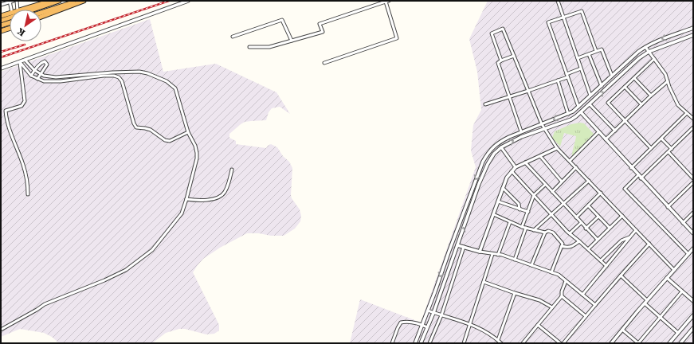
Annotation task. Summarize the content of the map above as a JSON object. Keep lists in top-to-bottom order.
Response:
{
  "north": "bottom left"
}
